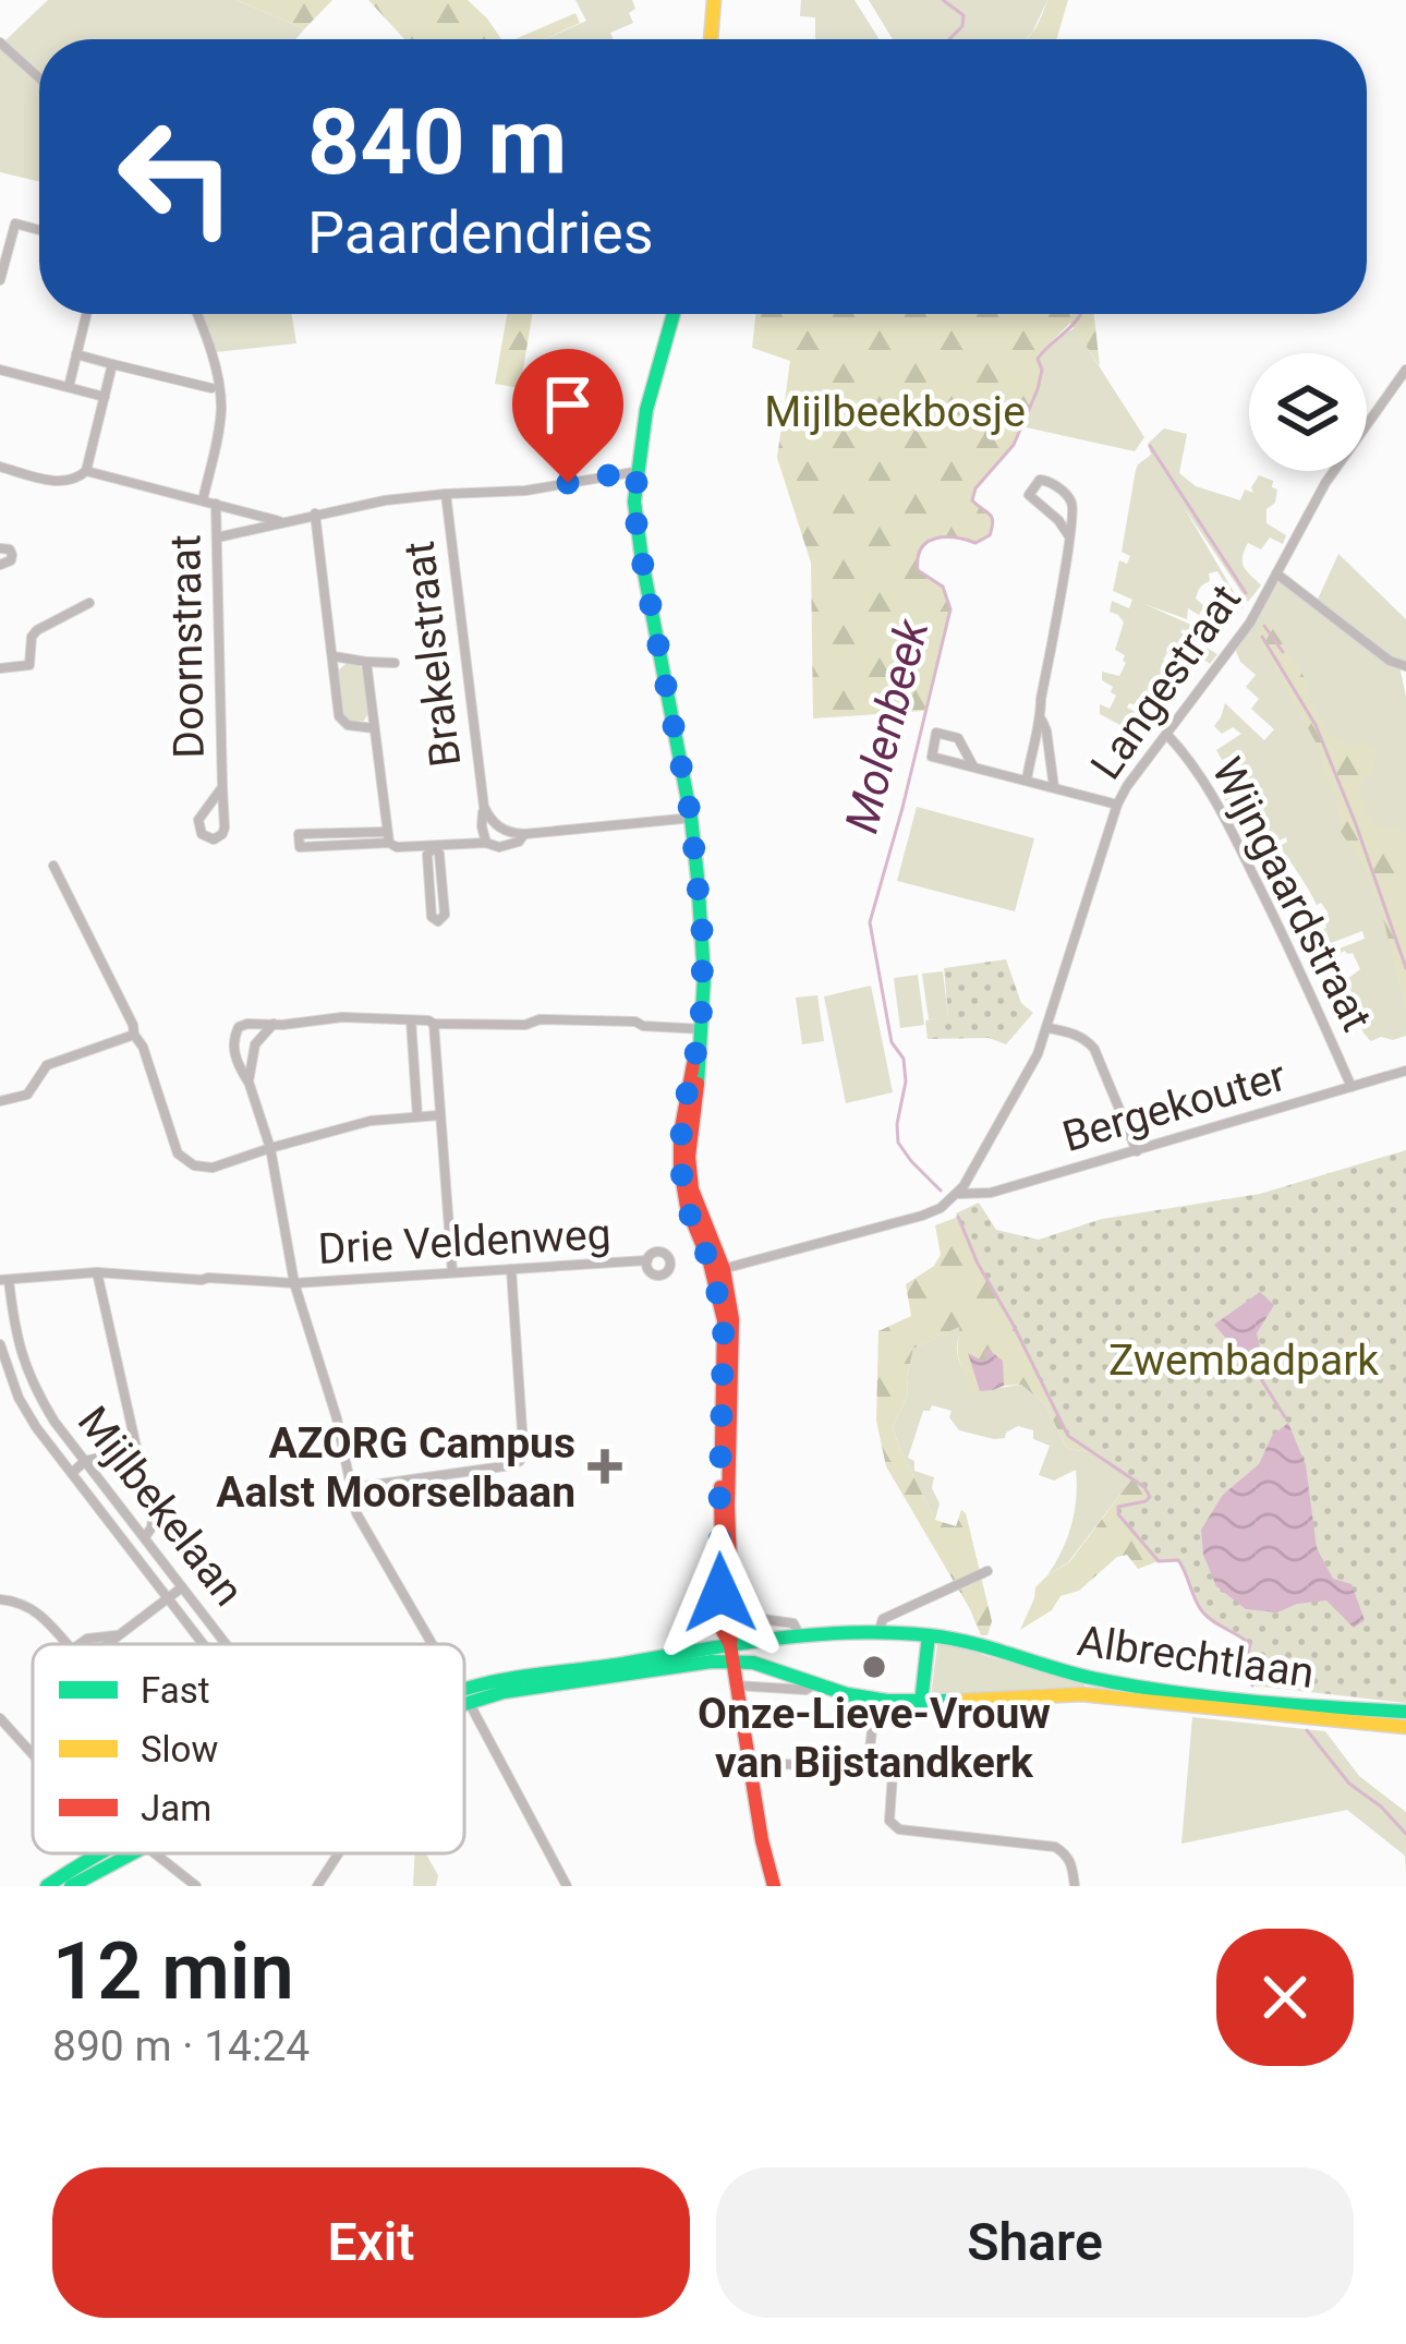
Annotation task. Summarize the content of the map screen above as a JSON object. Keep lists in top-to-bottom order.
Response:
{
  "streets": {
    "main road": ["Albrechtlaan"],
    "street": [
      "Doornstraat",
      "Brakelstraat",
      "Langestraat",
      "Wijngaardstraat",
      "Bergekouter",
      "Drie Veldenweg",
      "Mijlbekelaan"
    ]
  },
  "crossings": [
    ["Langestraat", "Wijngaardstraat"],
    ["Langestraat", "Bergekouter"],
    ["Wijngaardstraat", "Bergekouter"],
    ["Drie Veldenweg", "Mijlbekelaan"]
  ],
  "water": ["Molenbeek"],
  "parks": ["Mijlbeekbosje", "Zwembadpark"],
  "places": {
    "health": ["AZORG Campus Aalst Moorselbaan"],
    "other": ["Onze-Lieve-Vrouw van Bijstandkerk"]
  },
  "legend": ["Fast", "Slow", "Jam"],
  "page": {
    "turn": ["840 m", "Paardendries"],
    "heading": ["12 min", "890 m · 14:24"],
    "buttons": ["Exit", "Share"]
  }
}
